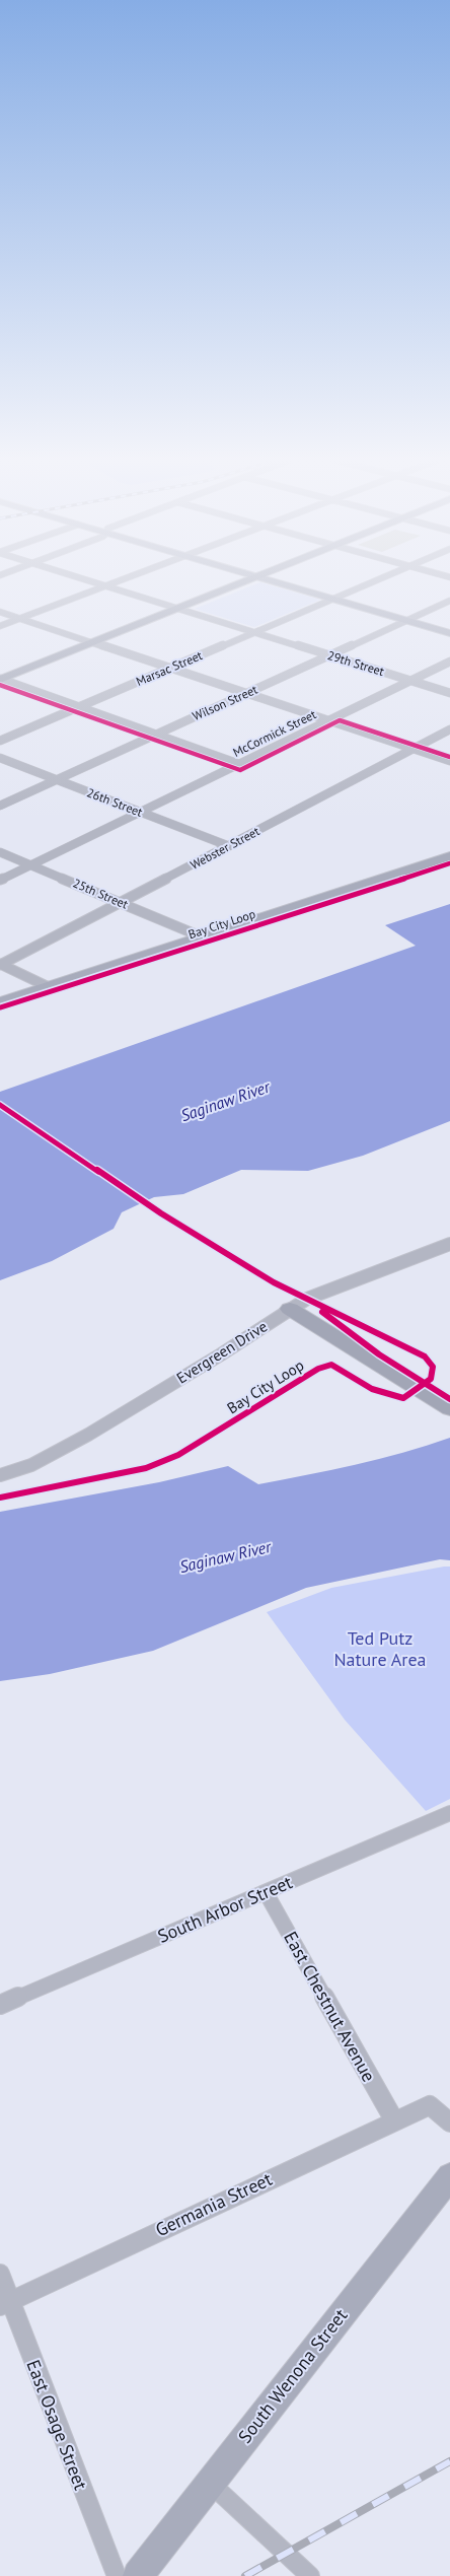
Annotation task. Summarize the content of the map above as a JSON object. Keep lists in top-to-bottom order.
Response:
{
  "streets": {
    "street": [
      "29th Street",
      "Marsac Street",
      "Wilson Street",
      "McCormick Street",
      "26th Street",
      "Webster Street",
      "25th Street",
      "Evergreen Drive",
      "South Arbor Street",
      "East Chestnut Avenue",
      "Germania Street",
      "South Wenona Street",
      "East Osage Street"
    ],
    "cycle path": ["Bay City Loop"]
  },
  "crossings": [
    ["29th Street", "Marsac Street"],
    ["29th Street", "Wilson Street"],
    ["29th Street", "McCormick Street"],
    ["Wilson Street", "26th Street"],
    ["McCormick Street", "26th Street"],
    ["McCormick Street", "25th Street"],
    ["26th Street", "Webster Street"],
    ["Webster Street", "25th Street"],
    ["South Arbor Street", "East Chestnut Avenue"],
    ["East Chestnut Avenue", "Germania Street"],
    ["Germania Street", "East Osage Street"]
  ],
  "water": ["Saginaw River"],
  "parks": ["Ted Putz Nature Area"]
}
